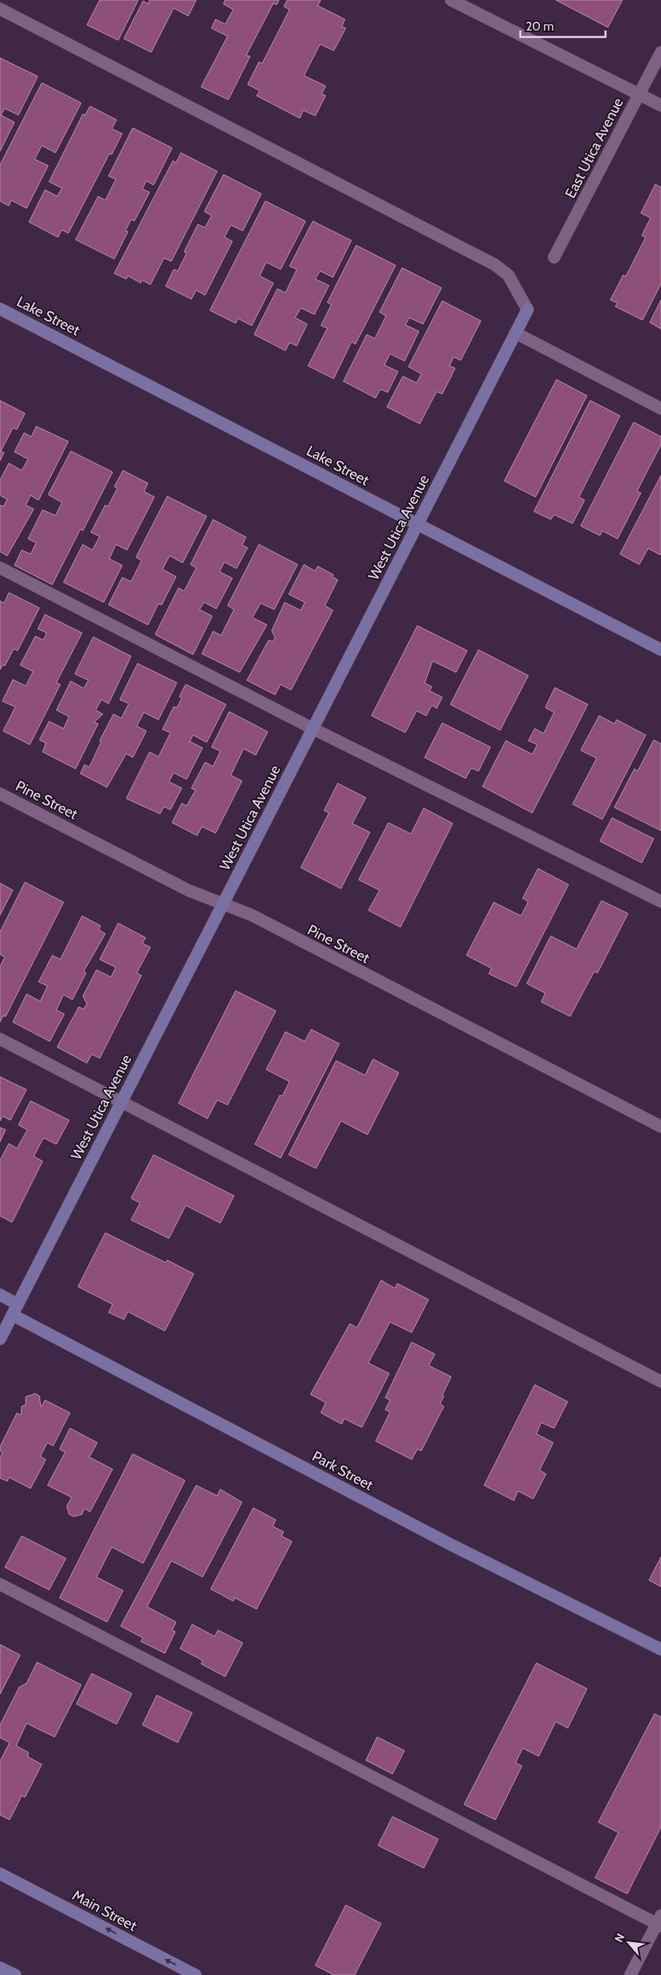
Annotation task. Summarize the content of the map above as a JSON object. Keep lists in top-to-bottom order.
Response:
{
  "streets": {
    "street": [
      "East Utica Avenue",
      "Lake Street",
      "West Utica Avenue",
      "Pine Street",
      "Park Street",
      "Main Street"
    ]
  },
  "crossings": [
    ["Lake Street", "West Utica Avenue"],
    ["West Utica Avenue", "Pine Street"],
    ["West Utica Avenue", "Park Street"]
  ],
  "one_way": ["Main Street"],
  "scale_bar": "20 m",
  "north": "top left"
}
